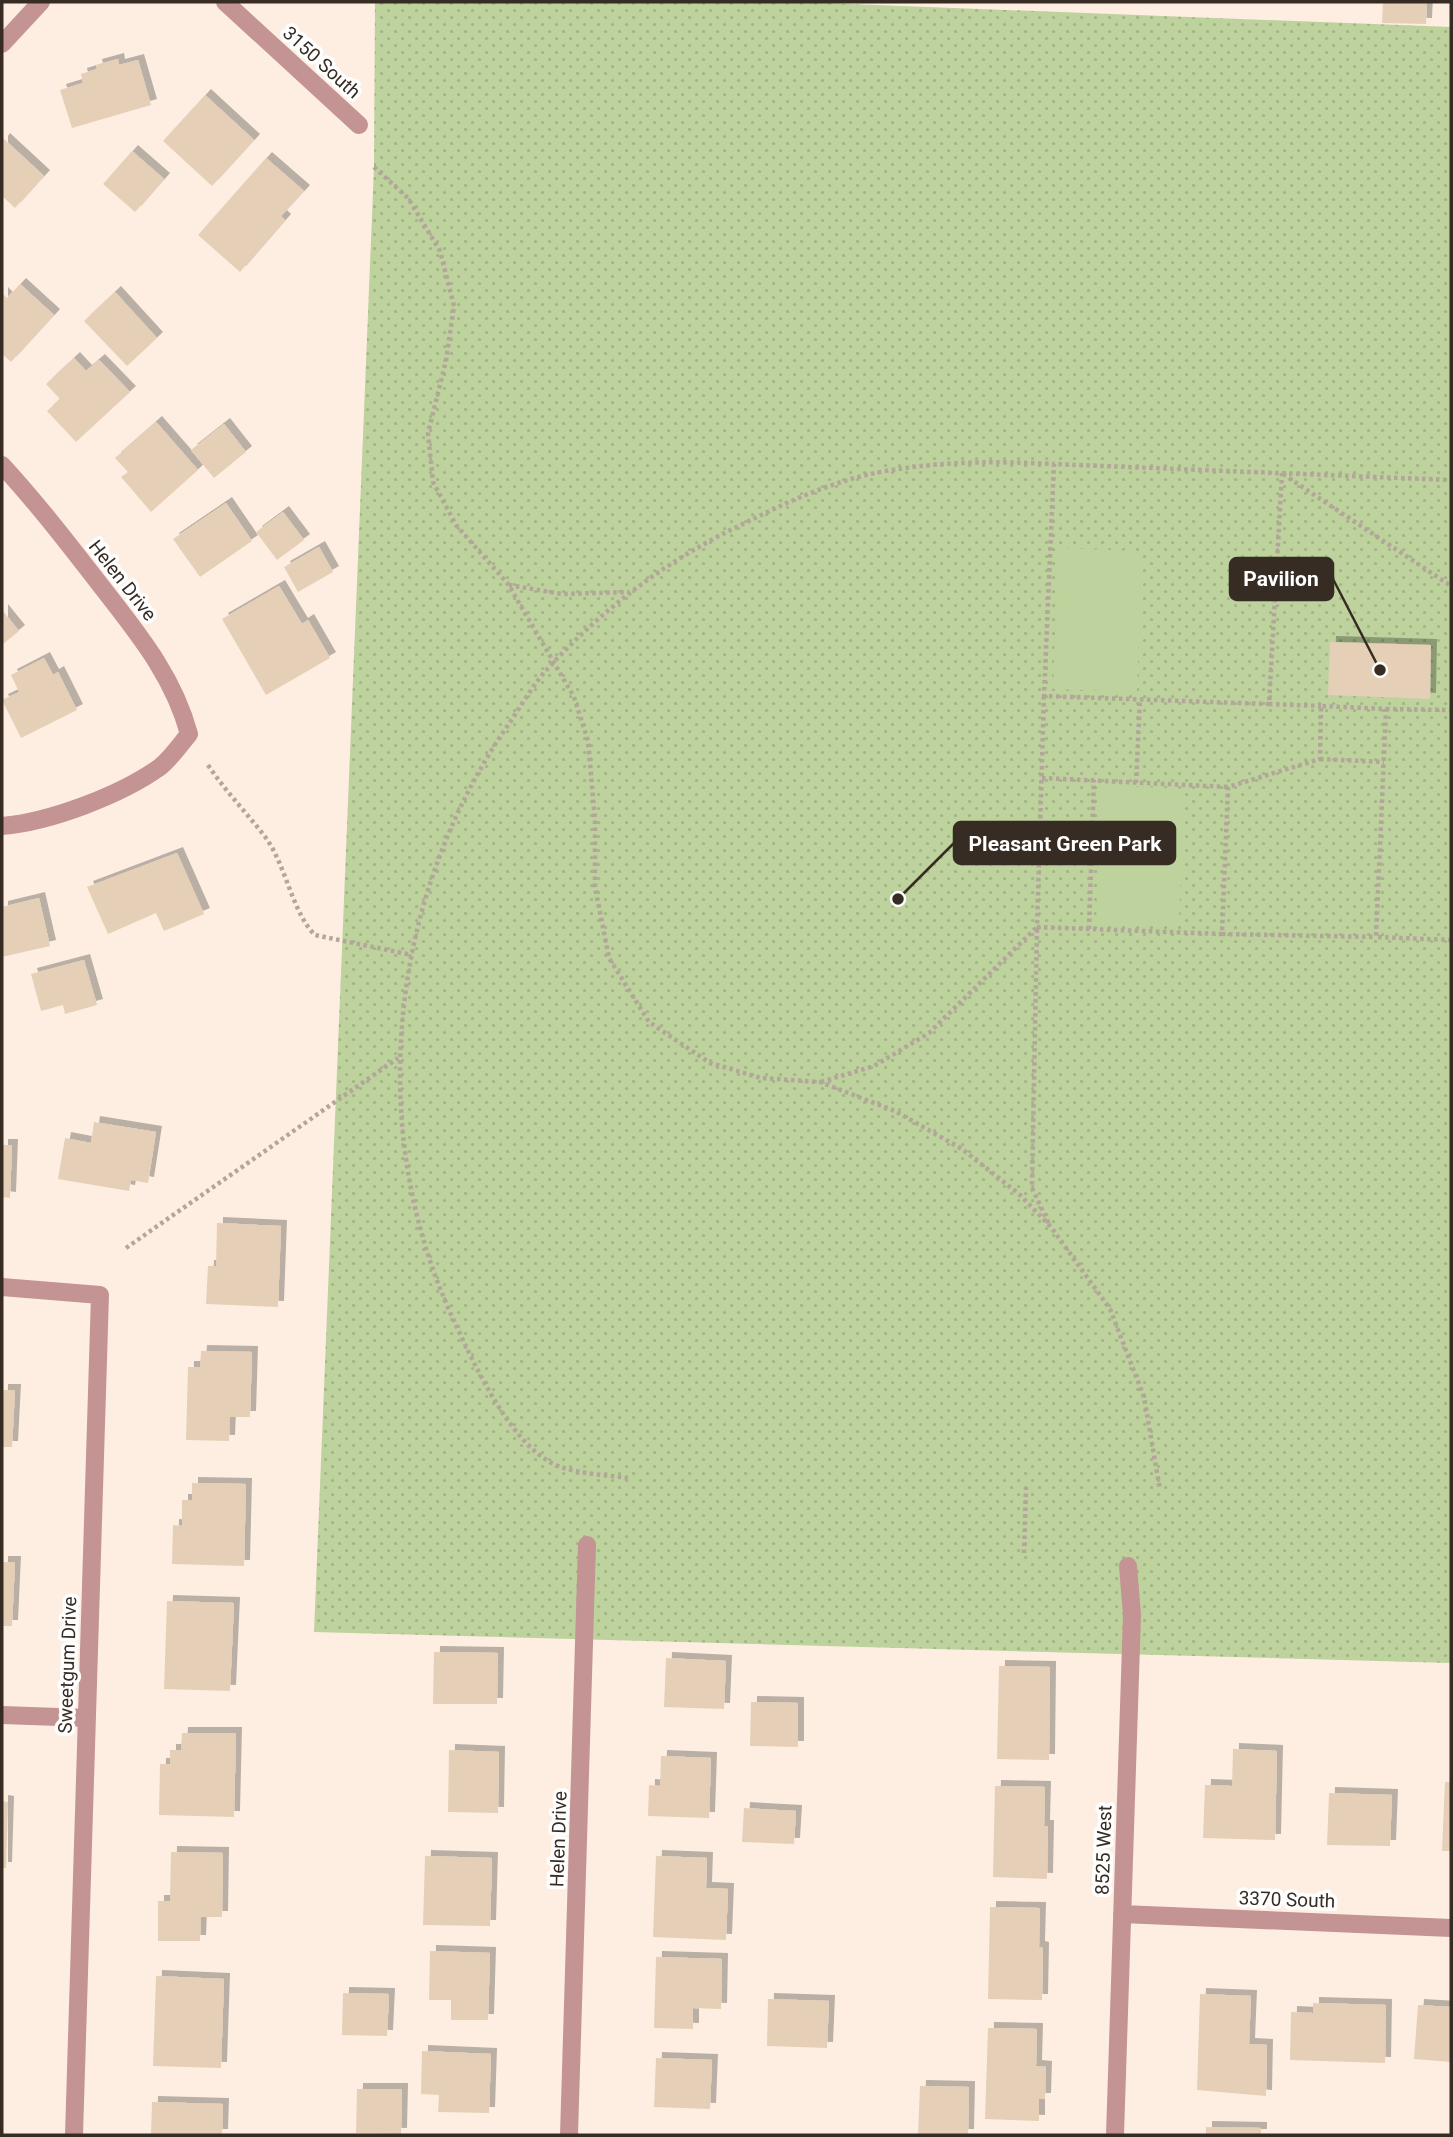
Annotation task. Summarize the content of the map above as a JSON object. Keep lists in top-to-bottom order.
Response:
{
  "streets": {
    "street": [
      "3150 South",
      "Helen Drive",
      "Sweetgum Drive",
      "8525 West",
      "3370 South"
    ]
  },
  "crossings": [
    ["8525 West", "3370 South"]
  ],
  "places": ["Pavilion", "Pleasant Green Park"]
}
